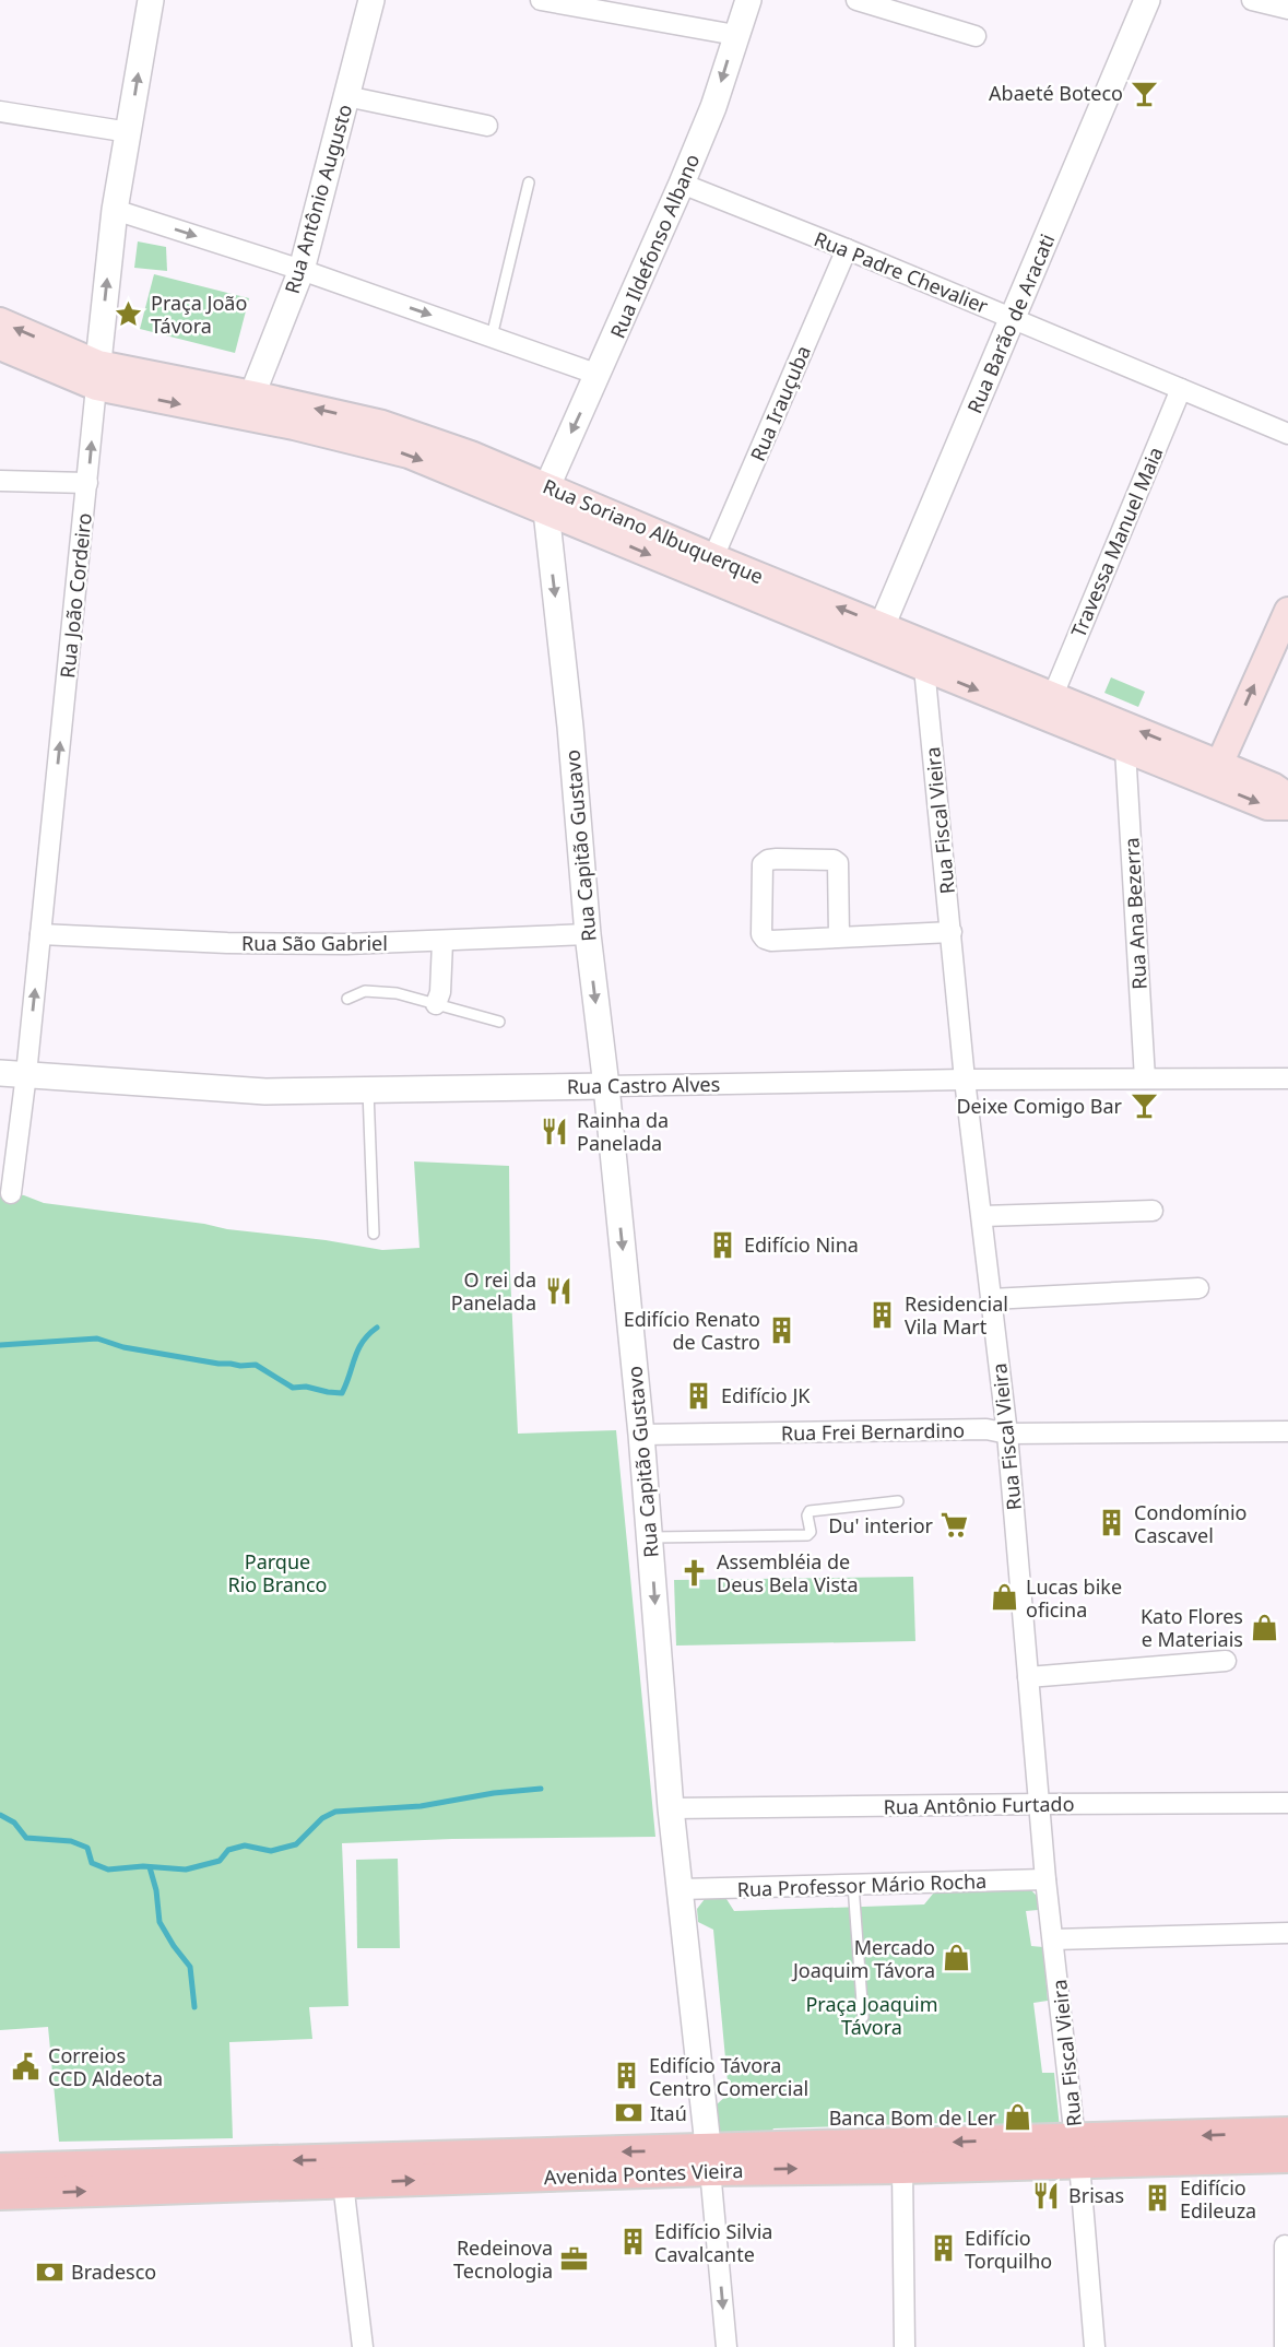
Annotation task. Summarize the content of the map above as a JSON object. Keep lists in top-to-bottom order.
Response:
{
  "streets": {
    "main road": ["Rua Soriano Albuquerque", "Avenida Pontes Vieira"],
    "street": [
      "Rua Antônio Augusto",
      "Rua Ildefonso Albano",
      "Rua Padre Chevalier",
      "Rua Barão de Aracati",
      "Rua Irauçuba",
      "Travessa Manuel Maia",
      "Rua João Cordeiro",
      "Rua Fiscal Vieira",
      "Rua Capitão Gustavo",
      "Rua Ana Bezerra",
      "Rua São Gabriel",
      "Rua Castro Alves",
      "Rua Frei Bernardino",
      "Rua Antônio Furtado",
      "Rua Professor Mário Rocha"
    ]
  },
  "crossings": [
    ["Rua Antônio Augusto", "Rua Soriano Albuquerque"],
    ["Rua Ildefonso Albano", "Rua Padre Chevalier"],
    ["Rua Ildefonso Albano", "Rua Soriano Albuquerque"],
    ["Rua Ildefonso Albano", "Rua Capitão Gustavo"],
    ["Rua Padre Chevalier", "Rua Barão de Aracati"],
    ["Rua Padre Chevalier", "Rua Irauçuba"],
    ["Rua Padre Chevalier", "Travessa Manuel Maia"],
    ["Rua Barão de Aracati", "Rua Soriano Albuquerque"],
    ["Rua Irauçuba", "Rua Soriano Albuquerque"],
    ["Rua Soriano Albuquerque", "Travessa Manuel Maia"],
    ["Rua Soriano Albuquerque", "Rua João Cordeiro"],
    ["Rua Soriano Albuquerque", "Rua Fiscal Vieira"],
    ["Rua Soriano Albuquerque", "Rua Capitão Gustavo"],
    ["Rua Soriano Albuquerque", "Rua Ana Bezerra"],
    ["Rua João Cordeiro", "Rua São Gabriel"],
    ["Rua João Cordeiro", "Rua Castro Alves"],
    ["Rua Fiscal Vieira", "Rua Castro Alves"],
    ["Rua Fiscal Vieira", "Rua Frei Bernardino"],
    ["Rua Fiscal Vieira", "Rua Antônio Furtado"],
    ["Rua Fiscal Vieira", "Rua Professor Mário Rocha"],
    ["Rua Fiscal Vieira", "Avenida Pontes Vieira"],
    ["Rua Capitão Gustavo", "Rua São Gabriel"],
    ["Rua Capitão Gustavo", "Rua Castro Alves"],
    ["Rua Capitão Gustavo", "Rua Frei Bernardino"],
    ["Rua Capitão Gustavo", "Rua Antônio Furtado"],
    ["Rua Capitão Gustavo", "Rua Professor Mário Rocha"],
    ["Rua Capitão Gustavo", "Avenida Pontes Vieira"],
    ["Rua Ana Bezerra", "Rua Castro Alves"]
  ],
  "one_way": ["Rua Ildefonso Albano", "Rua João Cordeiro", "Rua Capitão Gustavo"],
  "parks": ["Parque Rio Branco", "Praça Joaquim Távora"],
  "places": {
    "bar": ["Abaeté Boteco", "Deixe Comigo Bar"],
    "place": ["Praça João Távora"],
    "restaurant": ["Rainha da Panelada", "O rei da Panelada", "Brisas"],
    "building": [
      "Edifício Nina",
      "Residencial Vila Mart",
      "Edifício Renato de Castro",
      "Edifício JK",
      "Condomínio Cascavel",
      "Edifício Távora Centro Comercial",
      "Edifício Edileuza",
      "Edifício Silvia Cavalcante",
      "Edifício Torquilho"
    ],
    "supermarket": ["Du' interior"],
    "church": ["Assembléia de Deus Bela Vista"],
    "shop": [
      "Lucas bike oficina",
      "Kato Flores e Materiais",
      "Mercado Joaquim Távora",
      "Banca Bom de Ler"
    ],
    "public building": ["Correios CCD Aldeota"],
    "bank": ["Itaú", "Bradesco"],
    "office": ["Redeinova Tecnologia"]
  }
}
